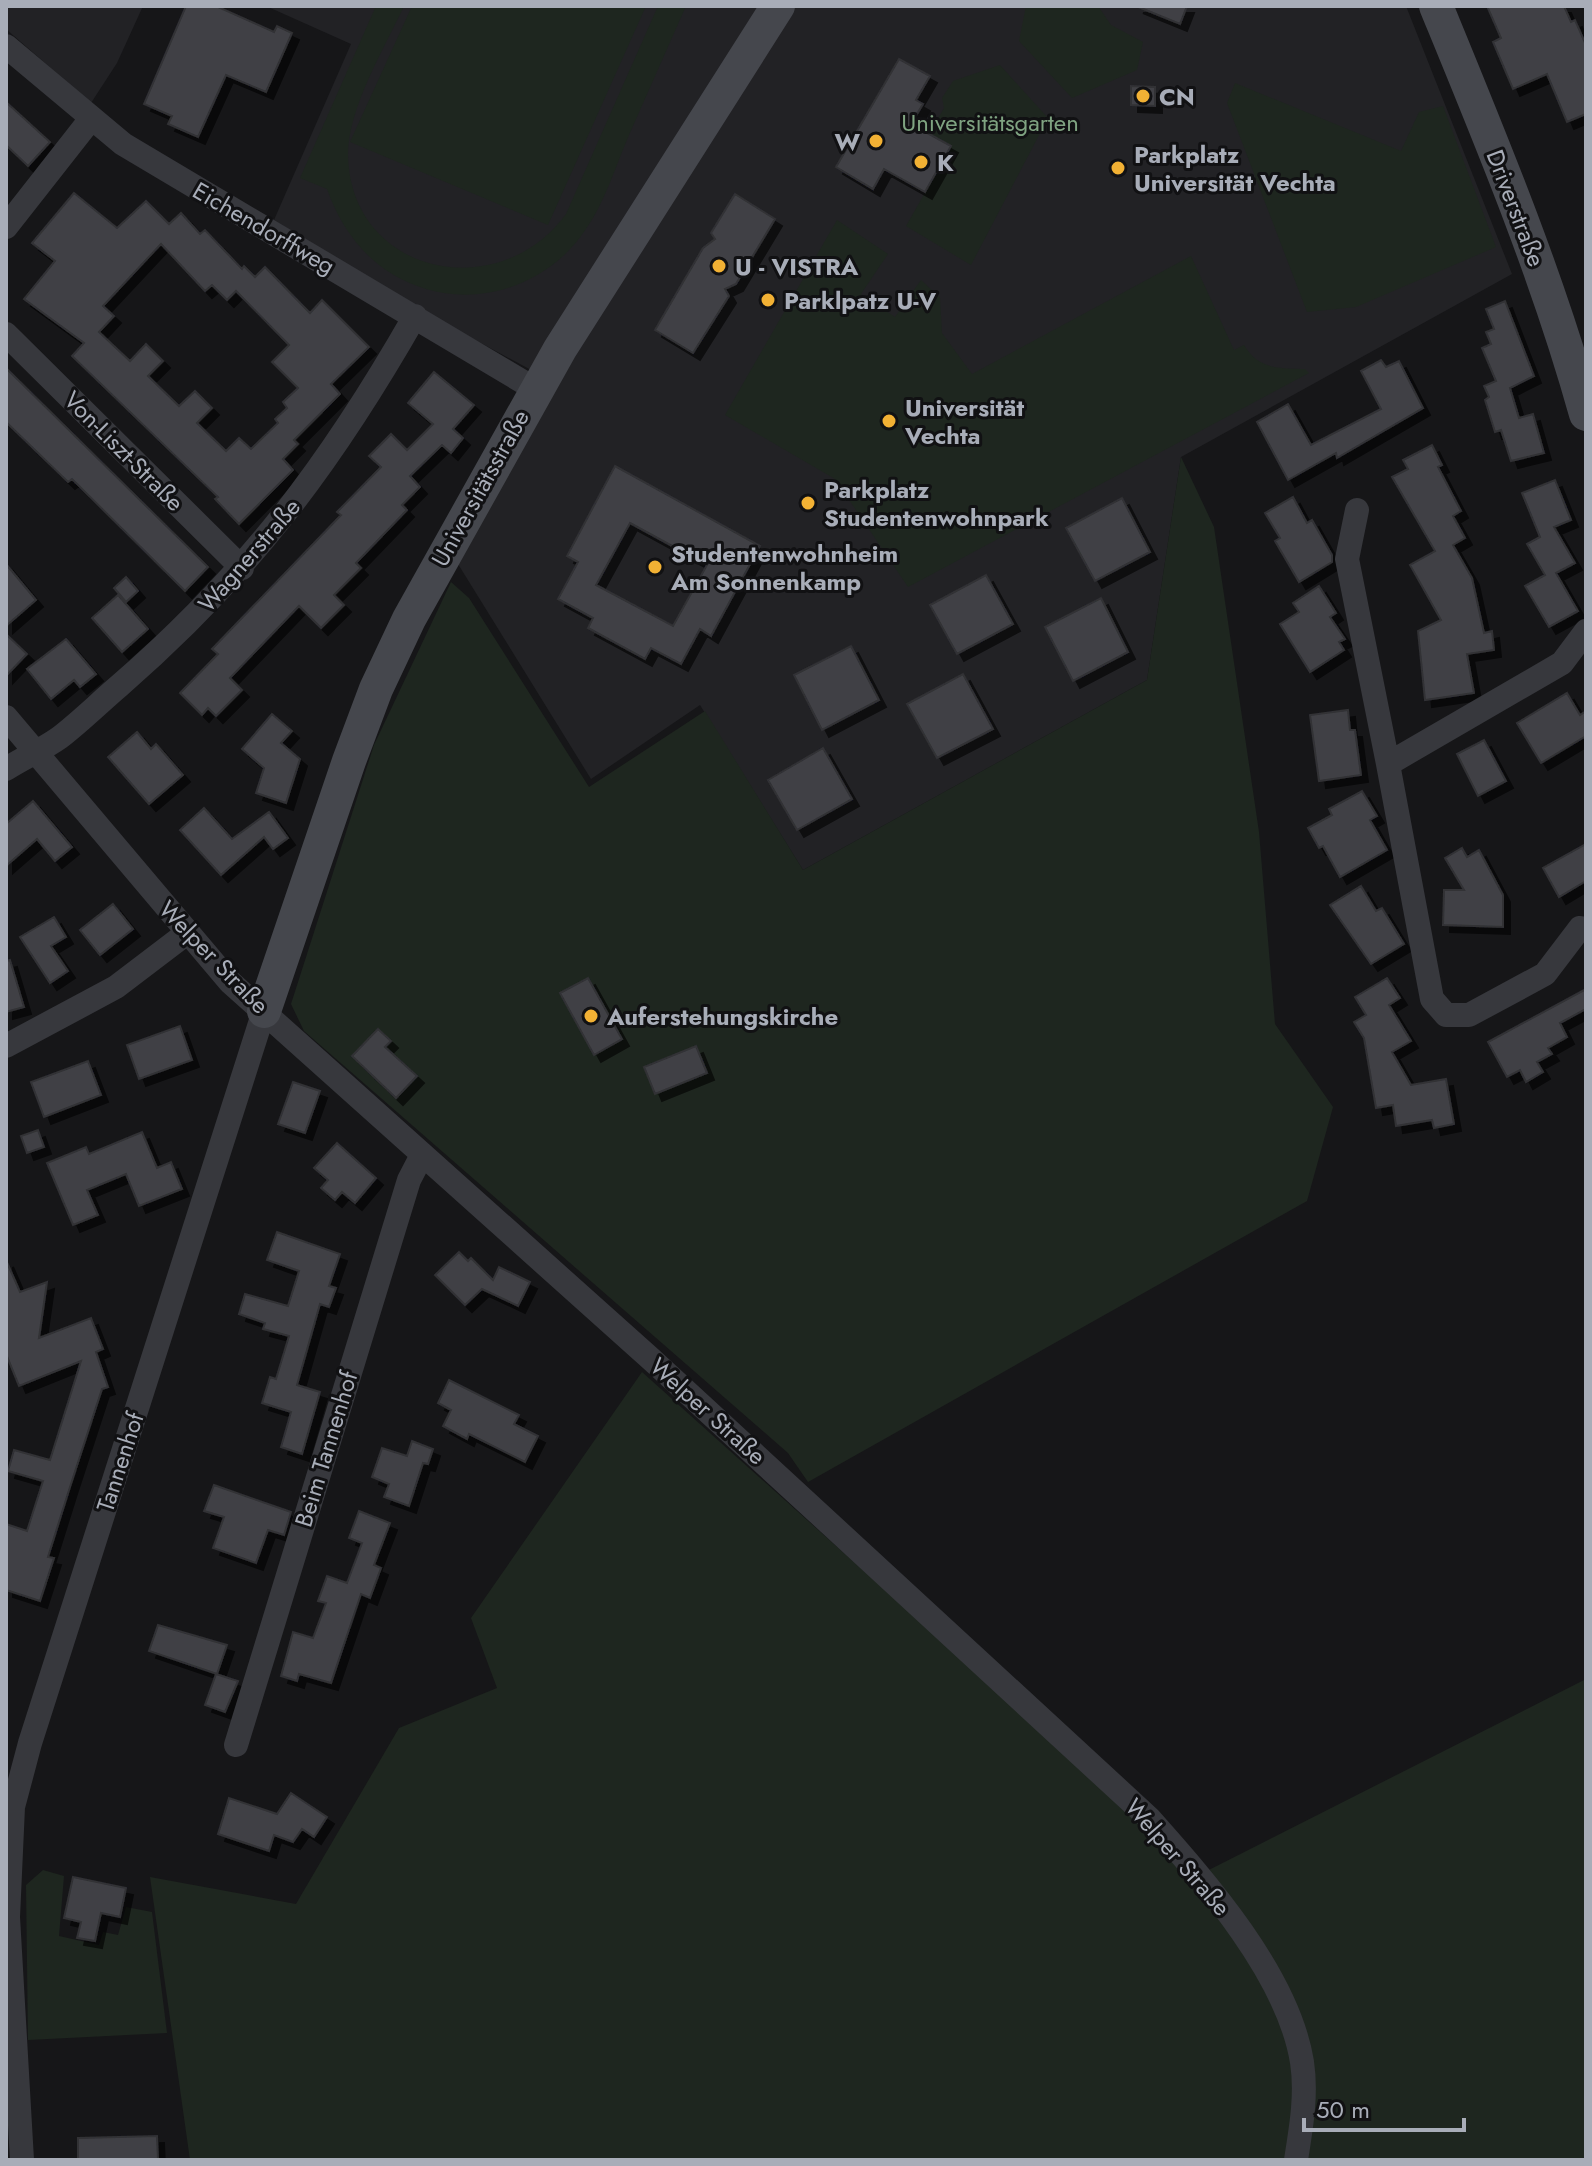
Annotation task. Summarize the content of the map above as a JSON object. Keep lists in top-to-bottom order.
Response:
{
  "streets": {
    "street": [
      "Driverstraße",
      "Eichendorffweg",
      "Von-Liszt-Straße",
      "Universitätsstraße",
      "Wagnerstraße",
      "Welper Straße",
      "Beim Tannenhof",
      "Tannenhof"
    ]
  },
  "crossings": [
    ["Eichendorffweg", "Universitätsstraße"],
    ["Eichendorffweg", "Wagnerstraße"],
    ["Von-Liszt-Straße", "Wagnerstraße"],
    ["Universitätsstraße", "Welper Straße"],
    ["Universitätsstraße", "Tannenhof"],
    ["Wagnerstraße", "Welper Straße"],
    ["Welper Straße", "Beim Tannenhof"],
    ["Welper Straße", "Tannenhof"]
  ],
  "parks": ["Universitätsgarten"],
  "places": [
    "CN",
    "W",
    "K",
    "Parkplatz Universität Vechta",
    "U - VISTRA",
    "Parklpatz U-V",
    "Universität Vechta",
    "Parkplatz Studentenwohnpark",
    "Studentenwohnheim Am Sonnenkamp",
    "Auferstehungskirche"
  ],
  "scale_bar": "50 m"
}
